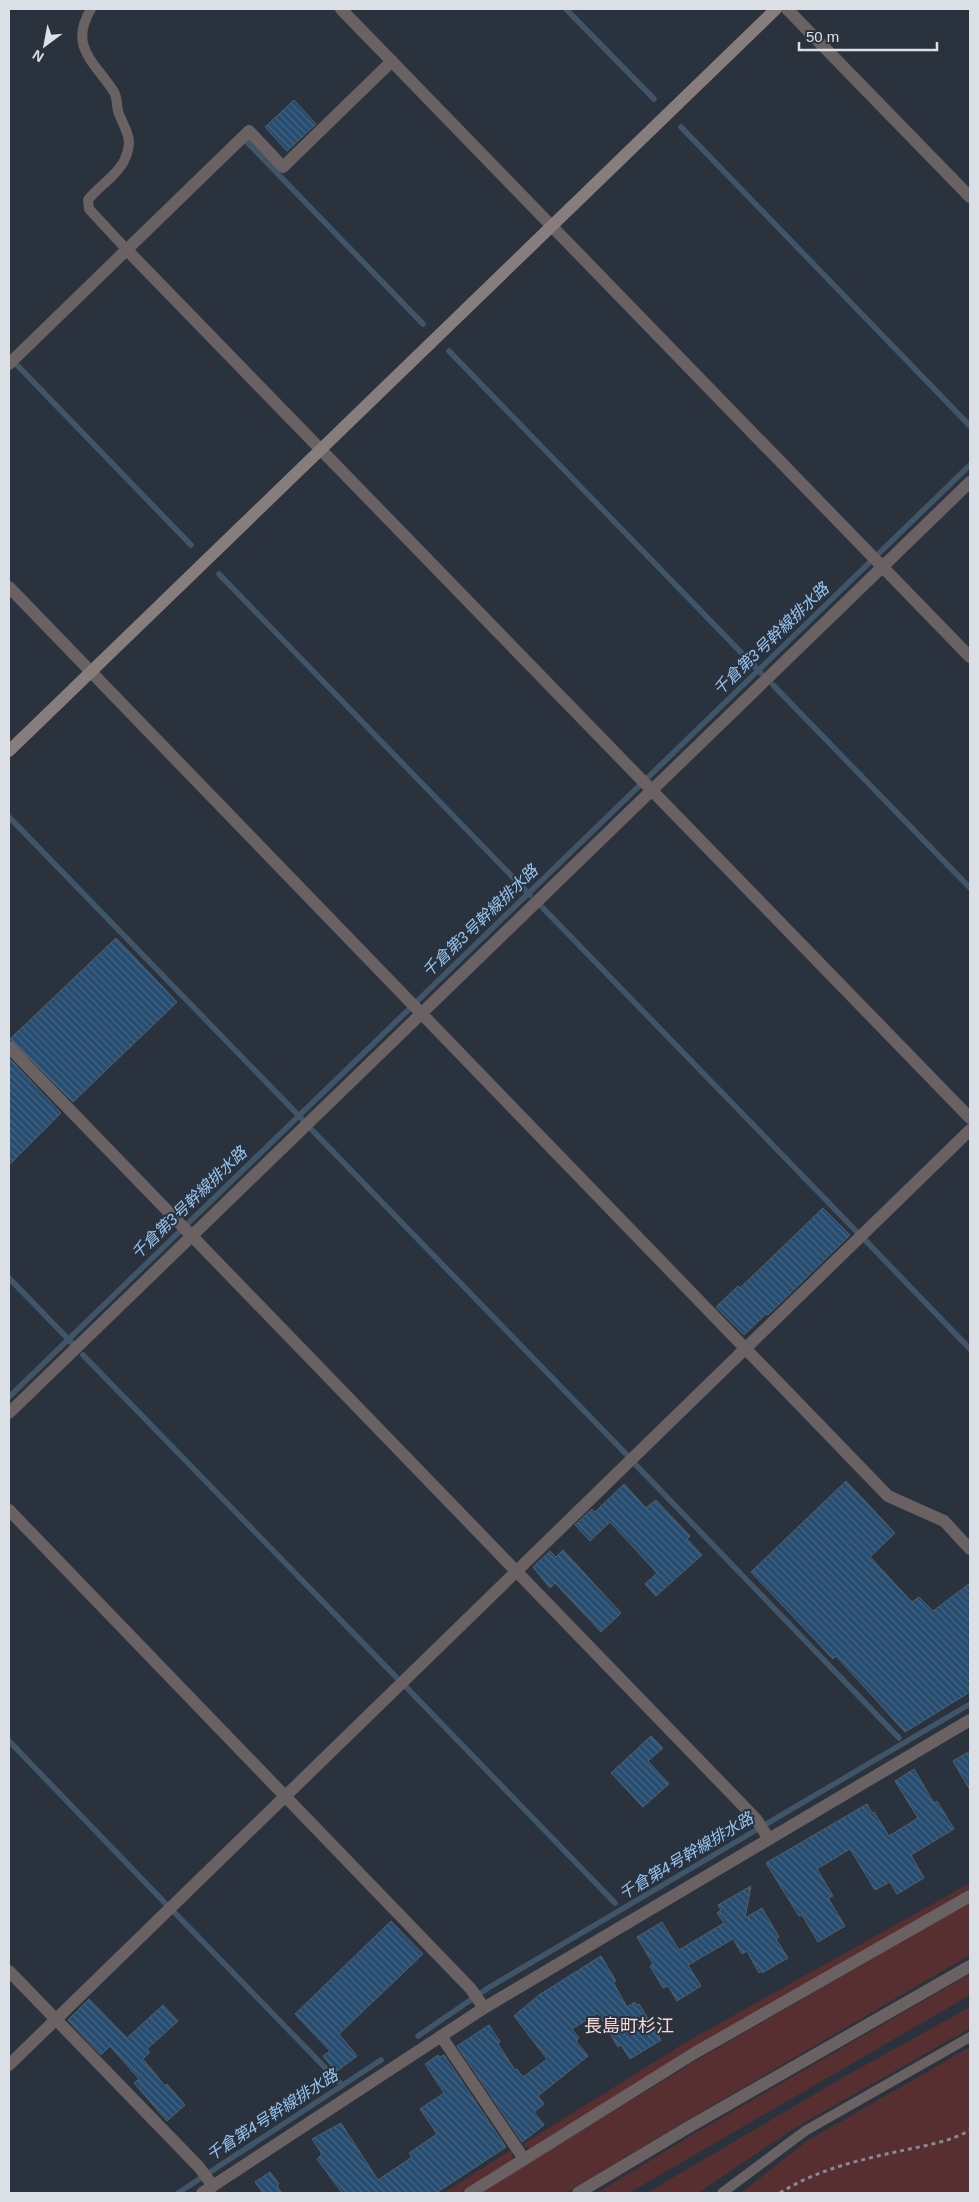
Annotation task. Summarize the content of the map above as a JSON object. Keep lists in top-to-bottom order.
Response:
{
  "districts": ["長島町杉江"],
  "water": ["千倉第3号幹線排水路", "千倉第4号幹線排水路"],
  "scale_bar": "50 m",
  "north": "bottom left"
}
